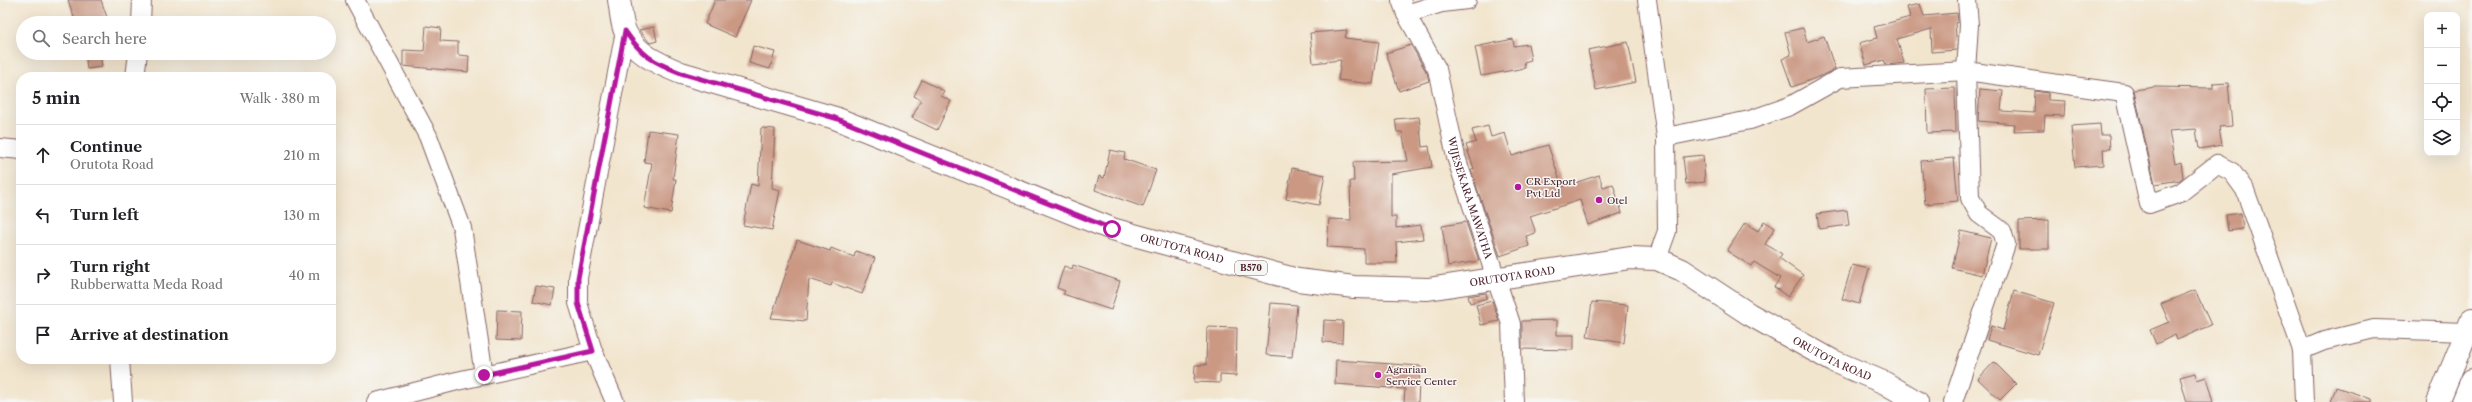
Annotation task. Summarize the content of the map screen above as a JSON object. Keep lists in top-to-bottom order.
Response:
{
  "streets": {
    "main road": ["ORUTOTA ROAD", "B570"],
    "street": ["WIJESEKARA MAWATHA"]
  },
  "crossings": [
    ["WIJESEKARA MAWATHA", "ORUTOTA ROAD"]
  ],
  "places": ["CR Export Pvt Ltd", "Otel", "Agrarian Service Center"],
  "page": {
    "map_buttons": ["+", "−"],
    "search": "Search here",
    "heading": ["5 min", "Walk · 380 m"],
    "list": [
      ["Continue", "Orutota Road", "210 m"],
      ["Turn left", "130 m"],
      ["Turn right", "Rubberwatta Meda Road", "40 m"],
      "Arrive at destination"
    ]
  }
}
